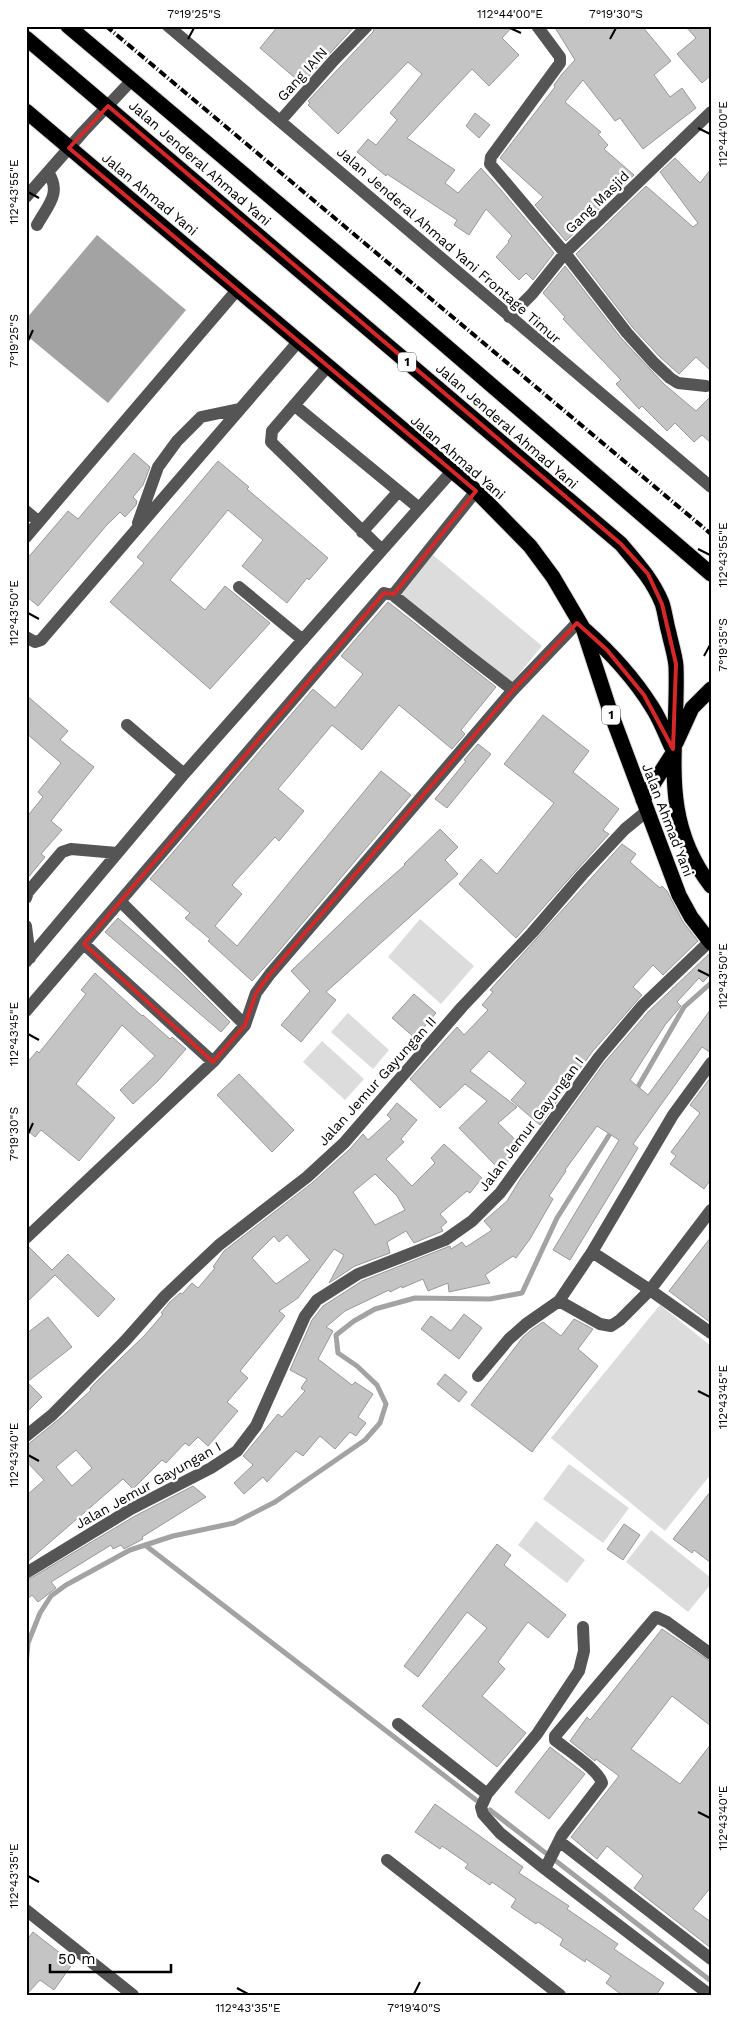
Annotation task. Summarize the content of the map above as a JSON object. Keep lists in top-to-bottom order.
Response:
{
  "streets": {
    "highway": ["Jalan Jenderal Ahmad Yani", "Jalan Ahmad Yani", "1"],
    "street": [
      "Gang IAIN",
      "Gang Masjid",
      "Jalan Jenderal Ahmad Yani Frontage Timur",
      "Jalan Jemur Gayungan II",
      "Jalan Jemur Gayungan I"
    ]
  },
  "crossings": [
    ["Gang IAIN", "Jalan Jenderal Ahmad Yani Frontage Timur"],
    ["Jalan Ahmad Yani", "Jalan Jemur Gayungan II"],
    ["Jalan Ahmad Yani", "Jalan Jemur Gayungan I"],
    ["Gang Masjid", "Jalan Jenderal Ahmad Yani Frontage Timur"]
  ],
  "scale_bar": "50 m",
  "coordinates": [
    "7°19'25\"S",
    "112°44'00\"E",
    "7°19'30\"S",
    "112°43'55\"E",
    "112°43'50\"E",
    "7°19'35\"S",
    "112°43'45\"E",
    "112°43'40\"E",
    "112°43'35\"E",
    "7°19'40\"S"
  ]
}
